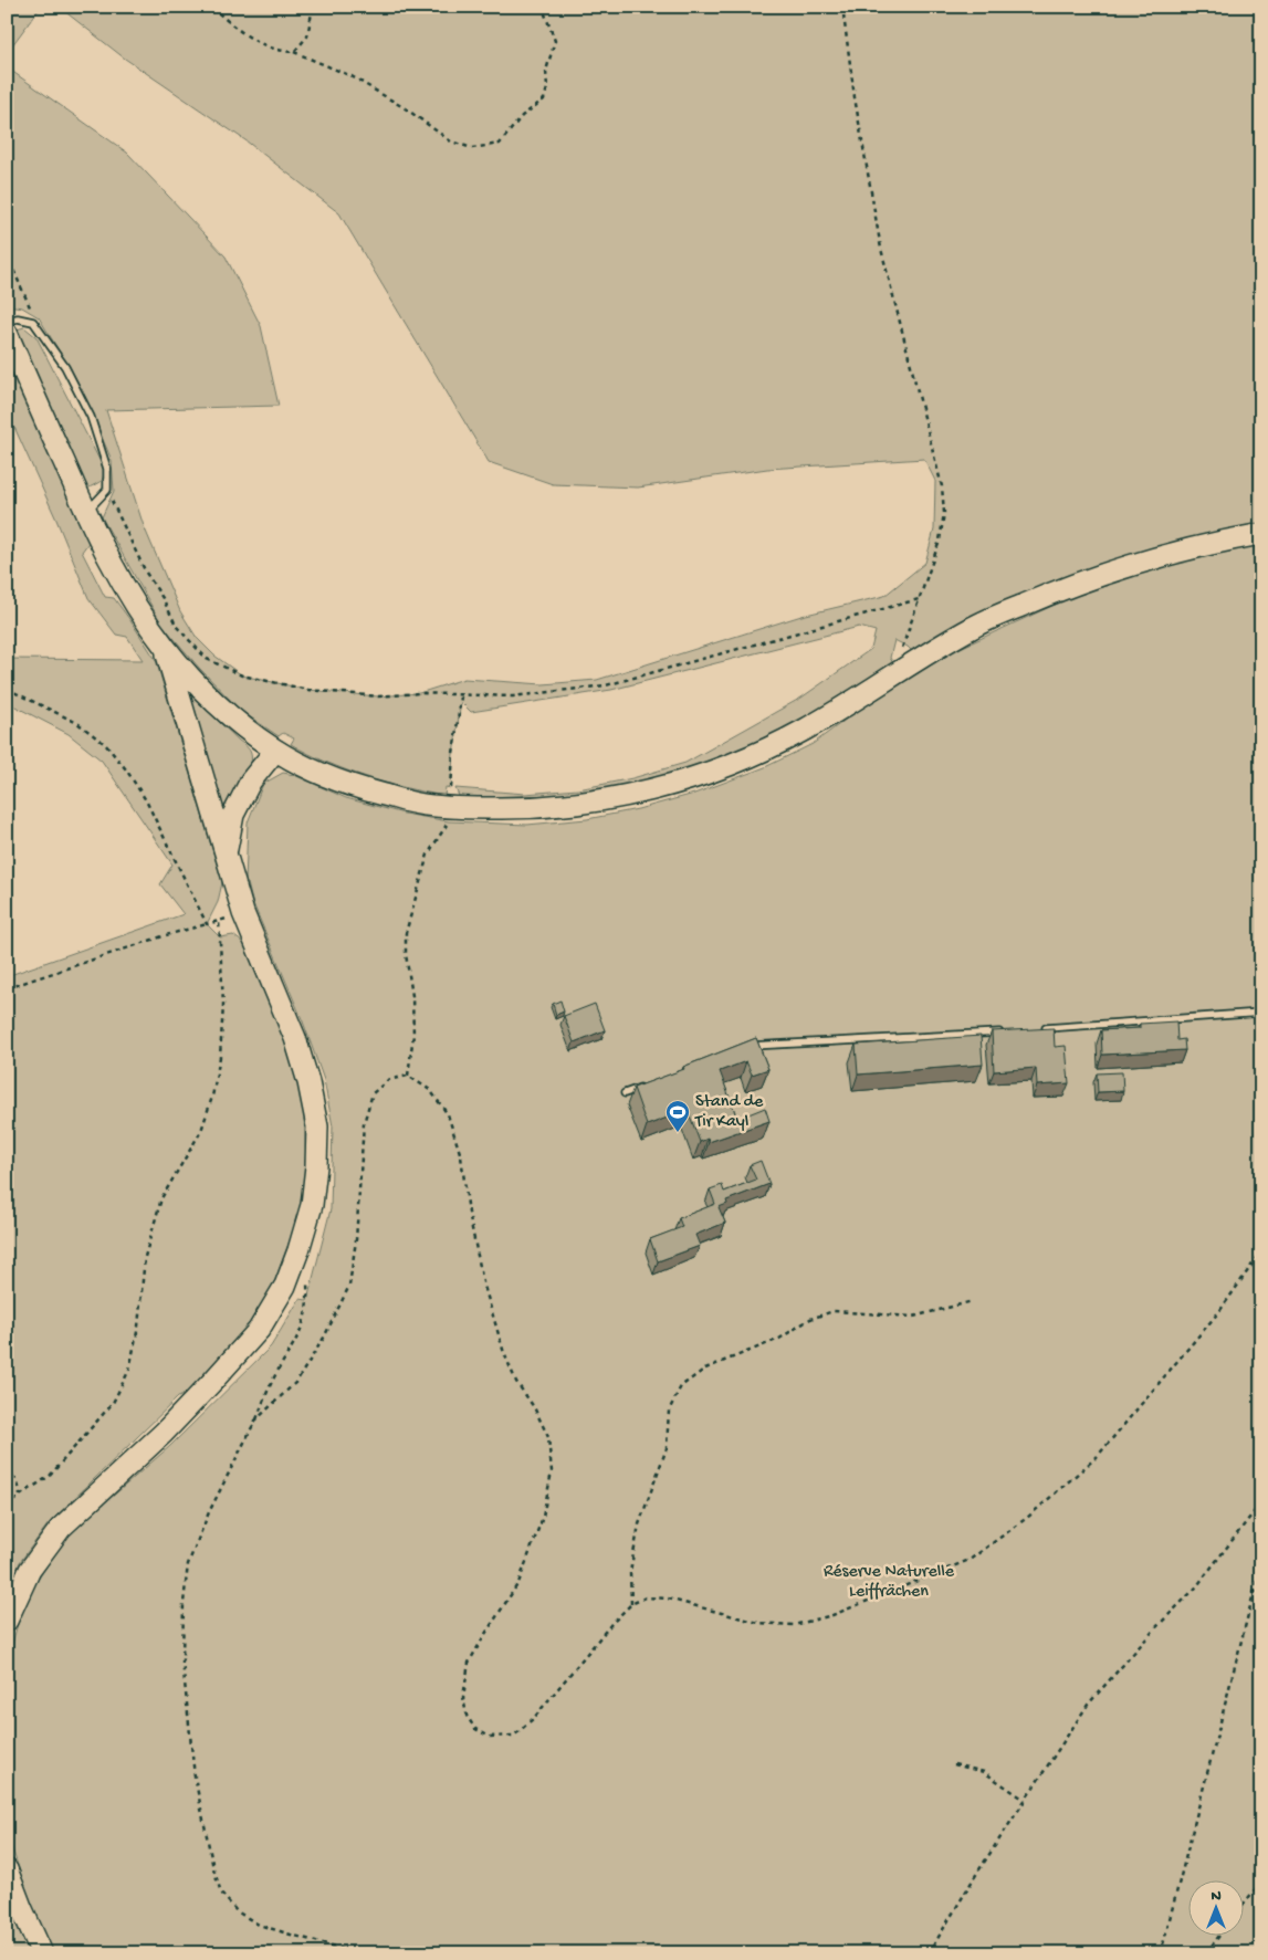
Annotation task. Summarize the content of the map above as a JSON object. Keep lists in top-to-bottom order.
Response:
{
  "parks": ["Réserve Naturelle Leiffrächen"],
  "places": {
    "sports": ["Stand de Tir Kayl"]
  },
  "north": "top"
}
